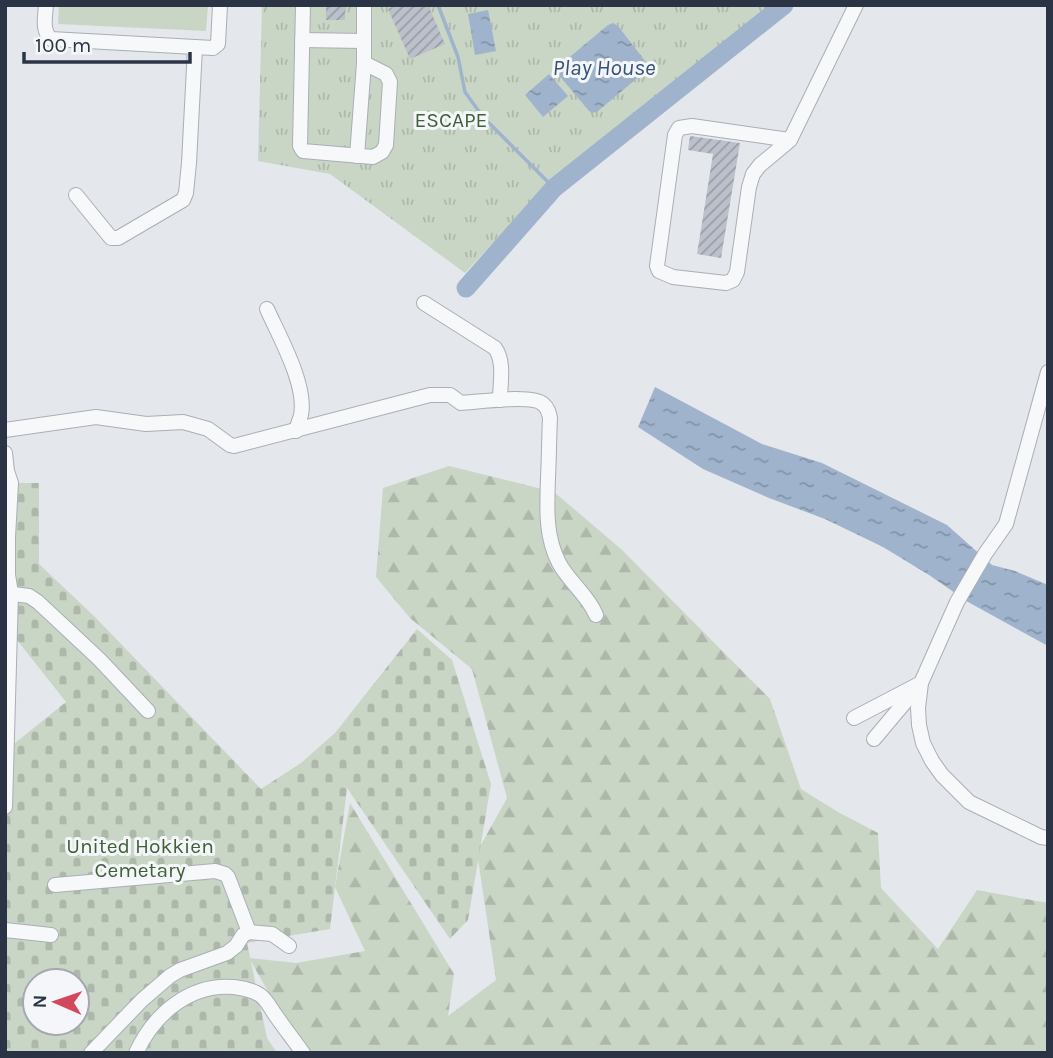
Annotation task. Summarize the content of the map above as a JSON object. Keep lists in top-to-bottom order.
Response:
{
  "water": ["Play House"],
  "parks": ["ESCAPE", "United Hokkien Cemetary"],
  "scale_bar": "100 m",
  "north": "left"
}
